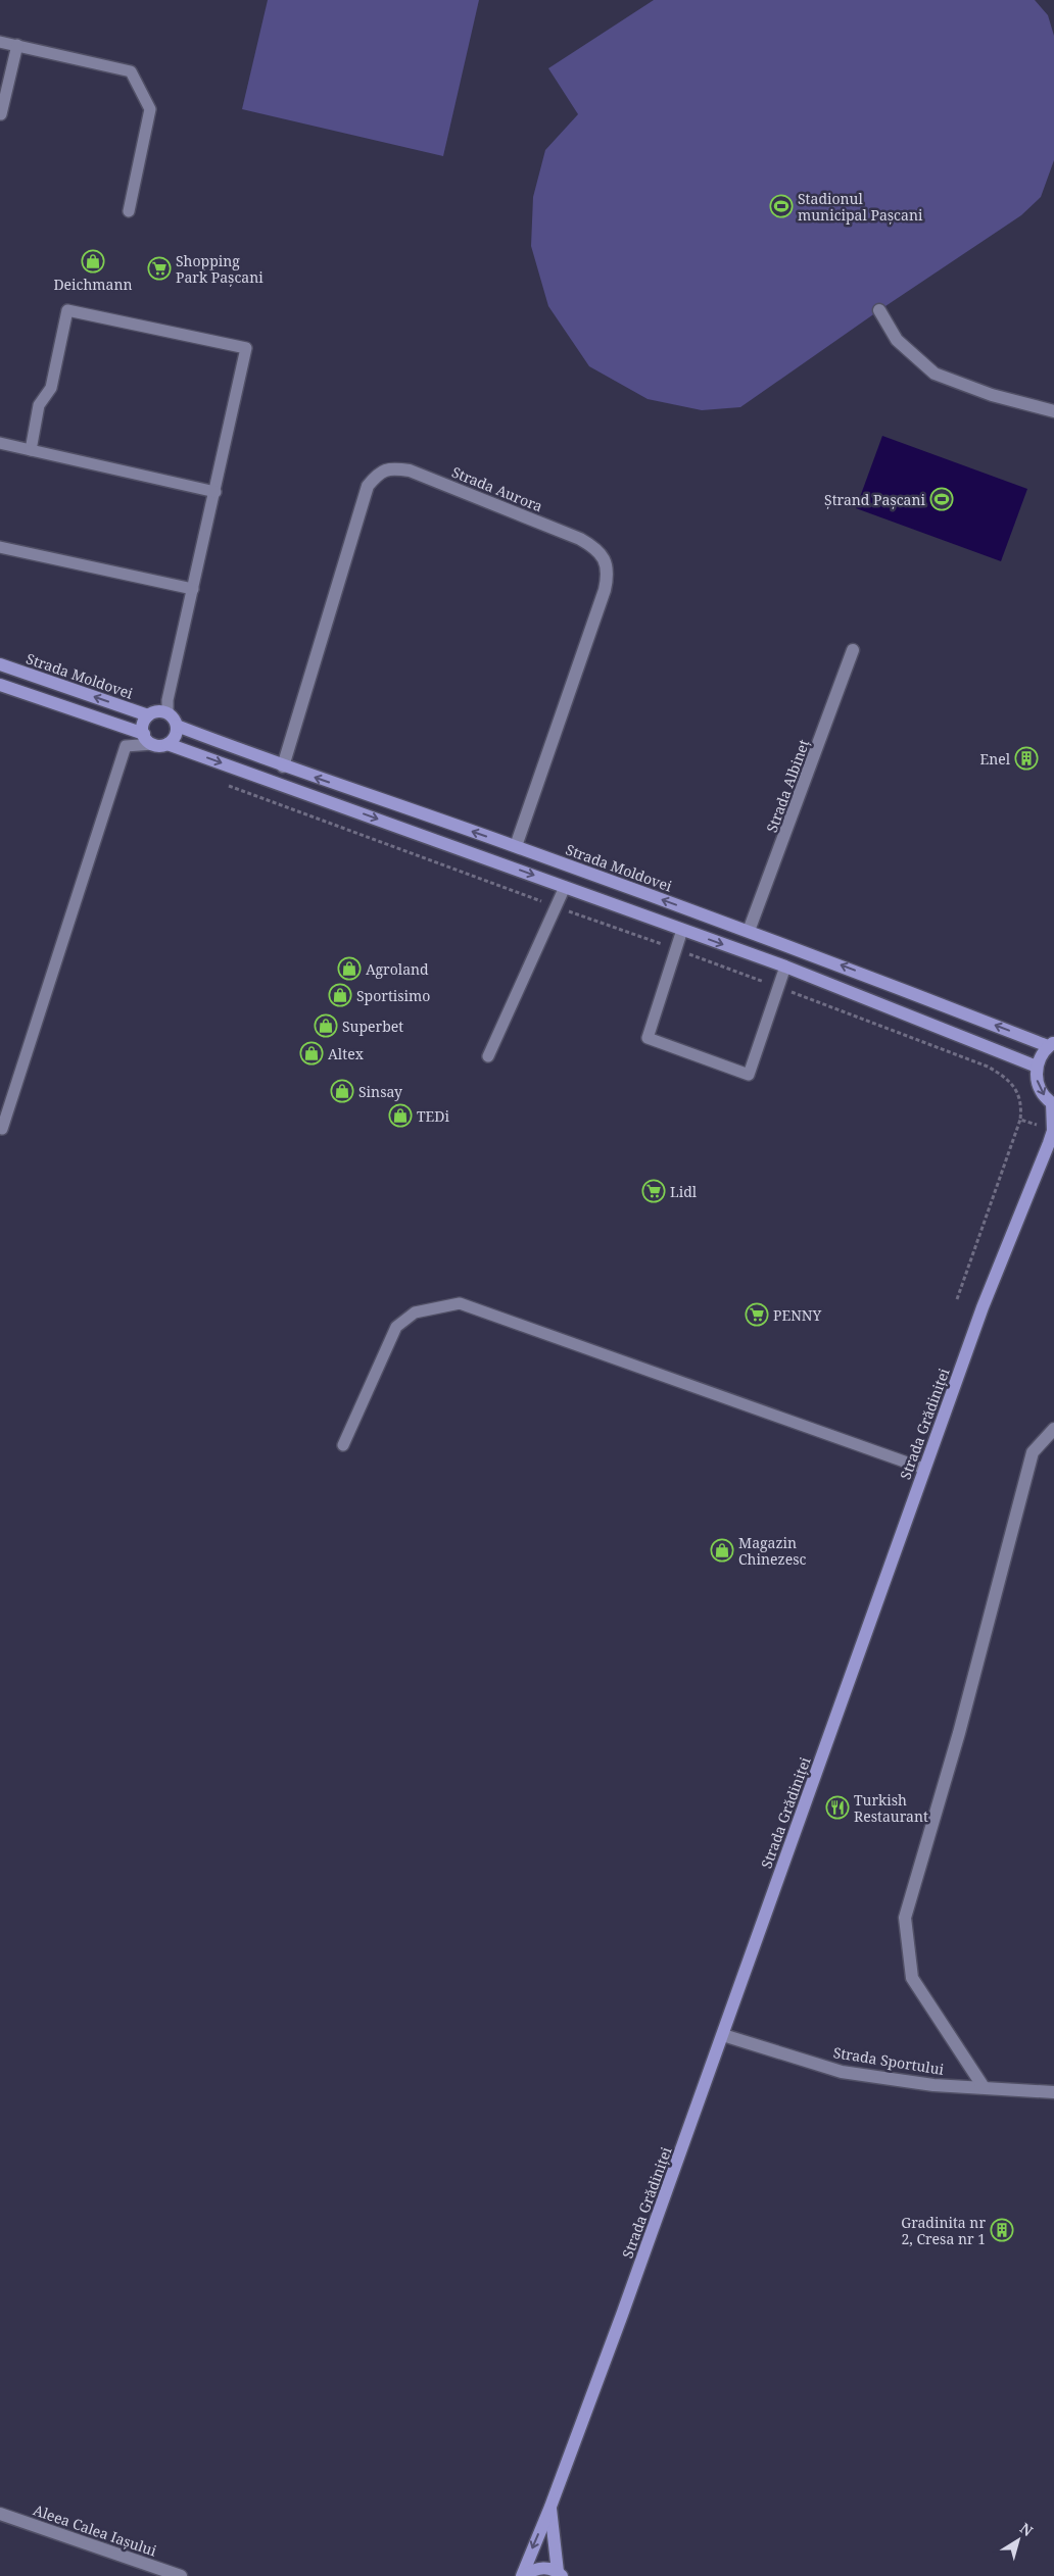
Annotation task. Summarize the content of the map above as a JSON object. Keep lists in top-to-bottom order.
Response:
{
  "streets": {
    "main road": ["Strada Moldovei", "Strada Grădiniței"],
    "street": [
      "Strada Aurora",
      "Strada Albineț",
      "Strada Sportului",
      "Aleea Calea Iașului"
    ]
  },
  "crossings": [
    ["Strada Aurora", "Strada Moldovei"],
    ["Strada Moldovei", "Strada Albineț"],
    ["Strada Grădiniței", "Strada Sportului"]
  ],
  "places": {
    "sports": ["Stadionul municipal Pașcani", "Ștrand Pașcani"],
    "shop": [
      "Deichmann",
      "Agroland",
      "Sportisimo",
      "Superbet",
      "Altex",
      "Sinsay",
      "TEDi",
      "Magazin Chinezesc"
    ],
    "supermarket": ["Shopping Park Pașcani", "Lidl", "PENNY"],
    "building": ["Enel", "Gradinita nr 2, Cresa nr 1"],
    "restaurant": ["Turkish Restaurant"]
  },
  "north": "top right"
}
